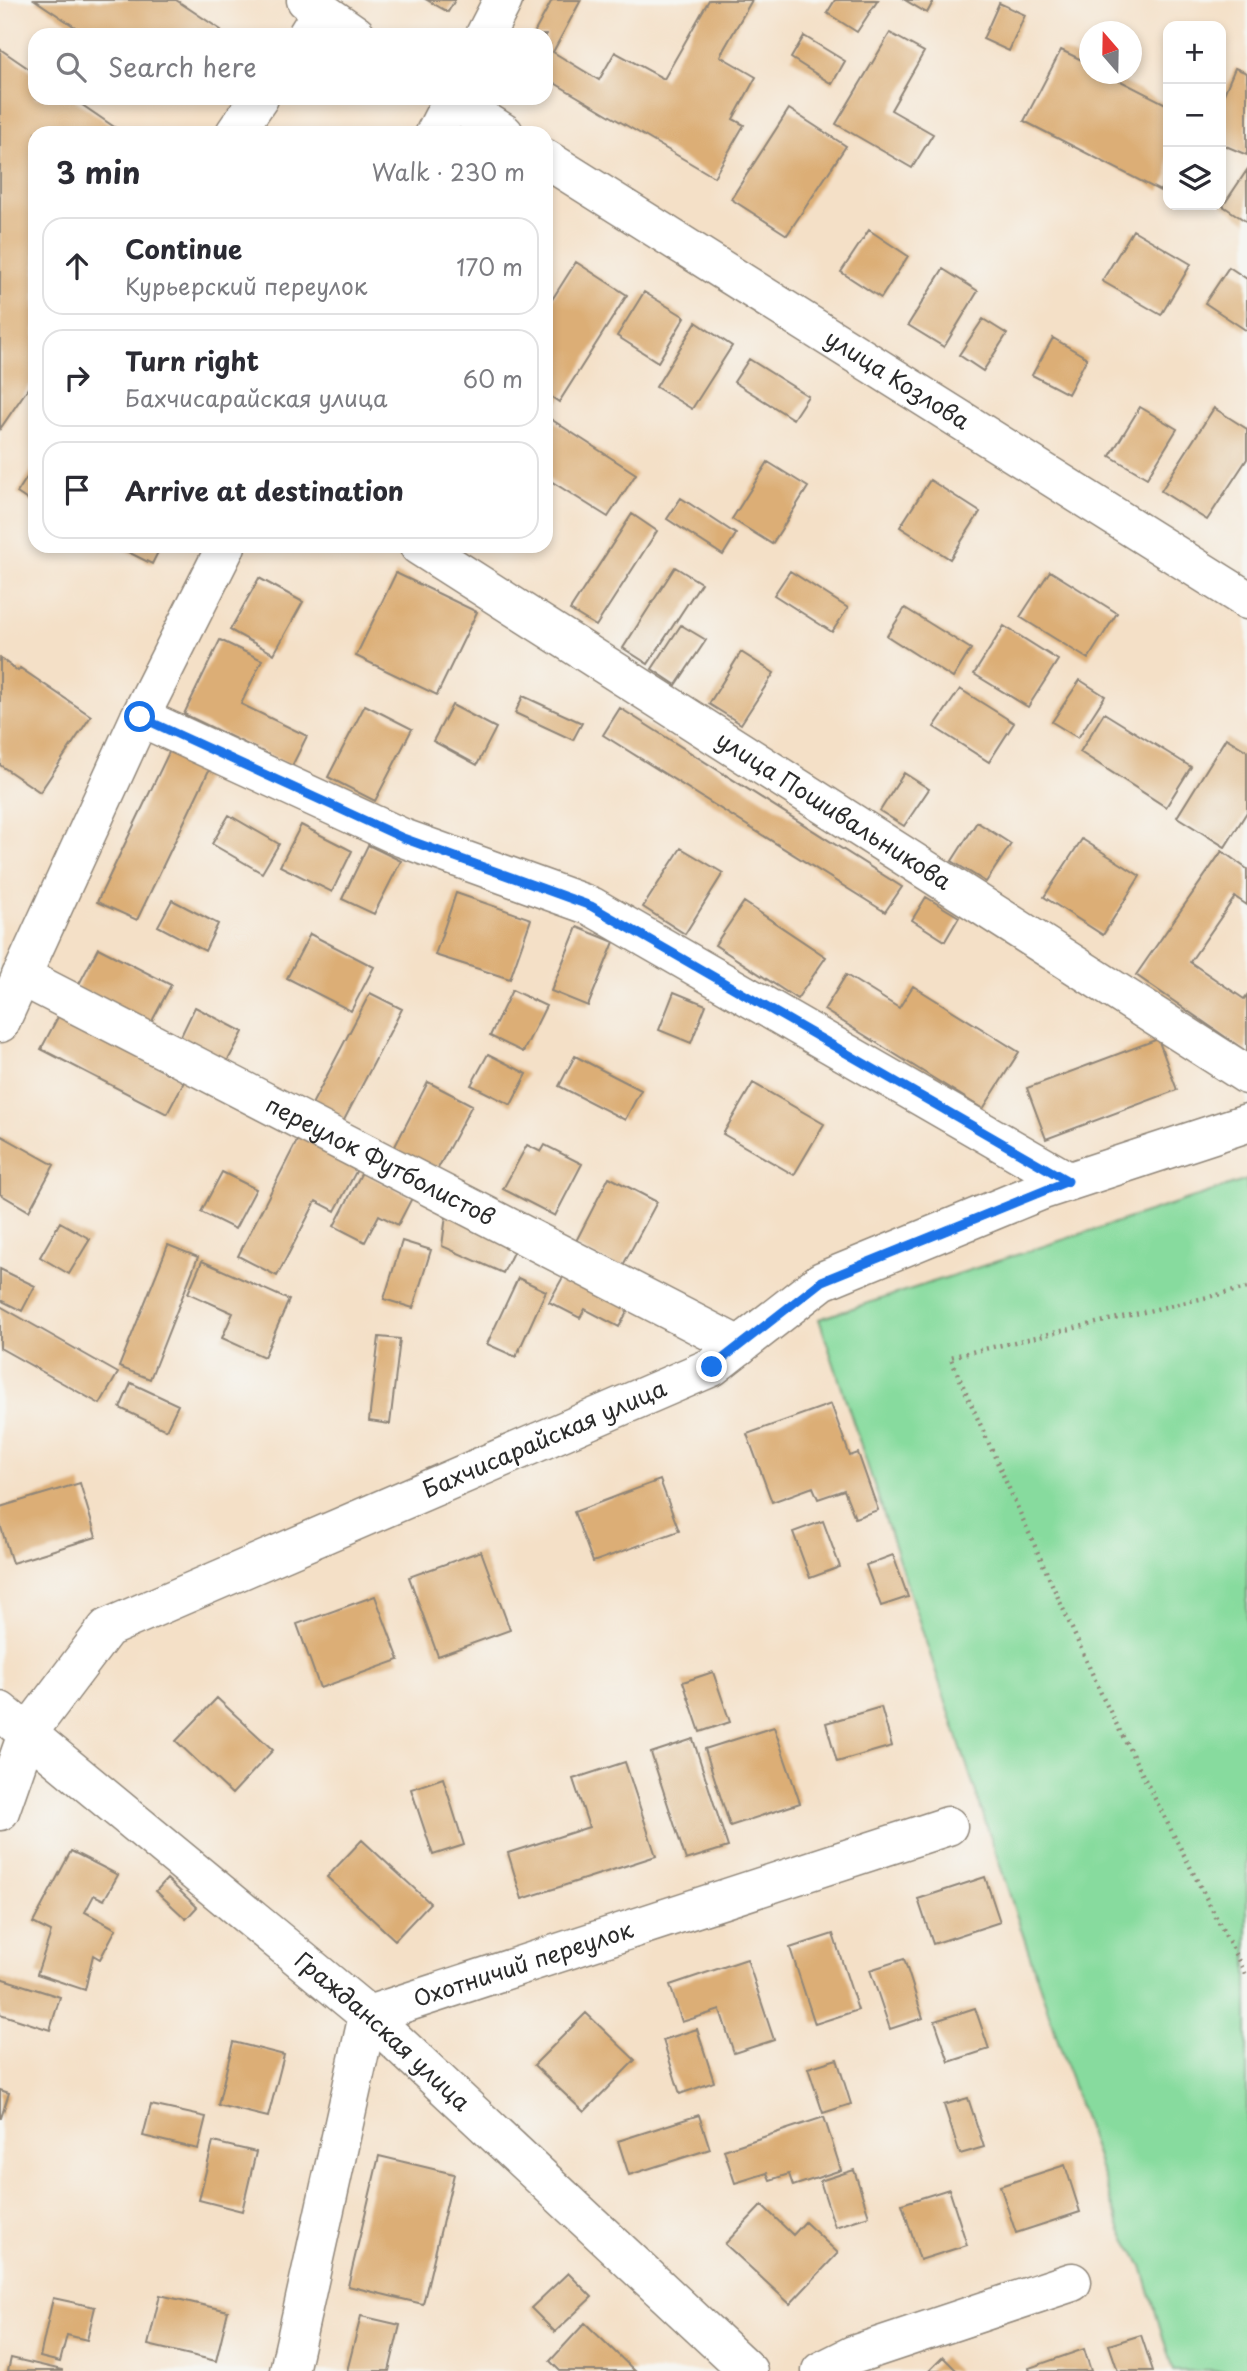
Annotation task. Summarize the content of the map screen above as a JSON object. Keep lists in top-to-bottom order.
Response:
{
  "streets": {
    "street": [
      "улица Козлова",
      "улица Пошивальникова",
      "переулок Футболистов",
      "Бахчисарайская улица",
      "Охотничий переулок",
      "Гражданская улица"
    ]
  },
  "crossings": [
    ["переулок Футболистов", "Бахчисарайская улица"],
    ["Бахчисарайская улица", "Гражданская улица"],
    ["Охотничий переулок", "Гражданская улица"]
  ],
  "north": "top",
  "page": {
    "map_buttons": ["+", "−"],
    "search": "Search here",
    "heading": ["3 min", "Walk · 230 m"],
    "list": [
      ["Continue", "Курьерский переулок", "170 m"],
      ["Turn right", "Бахчисарайская улица", "60 m"],
      "Arrive at destination"
    ]
  }
}
